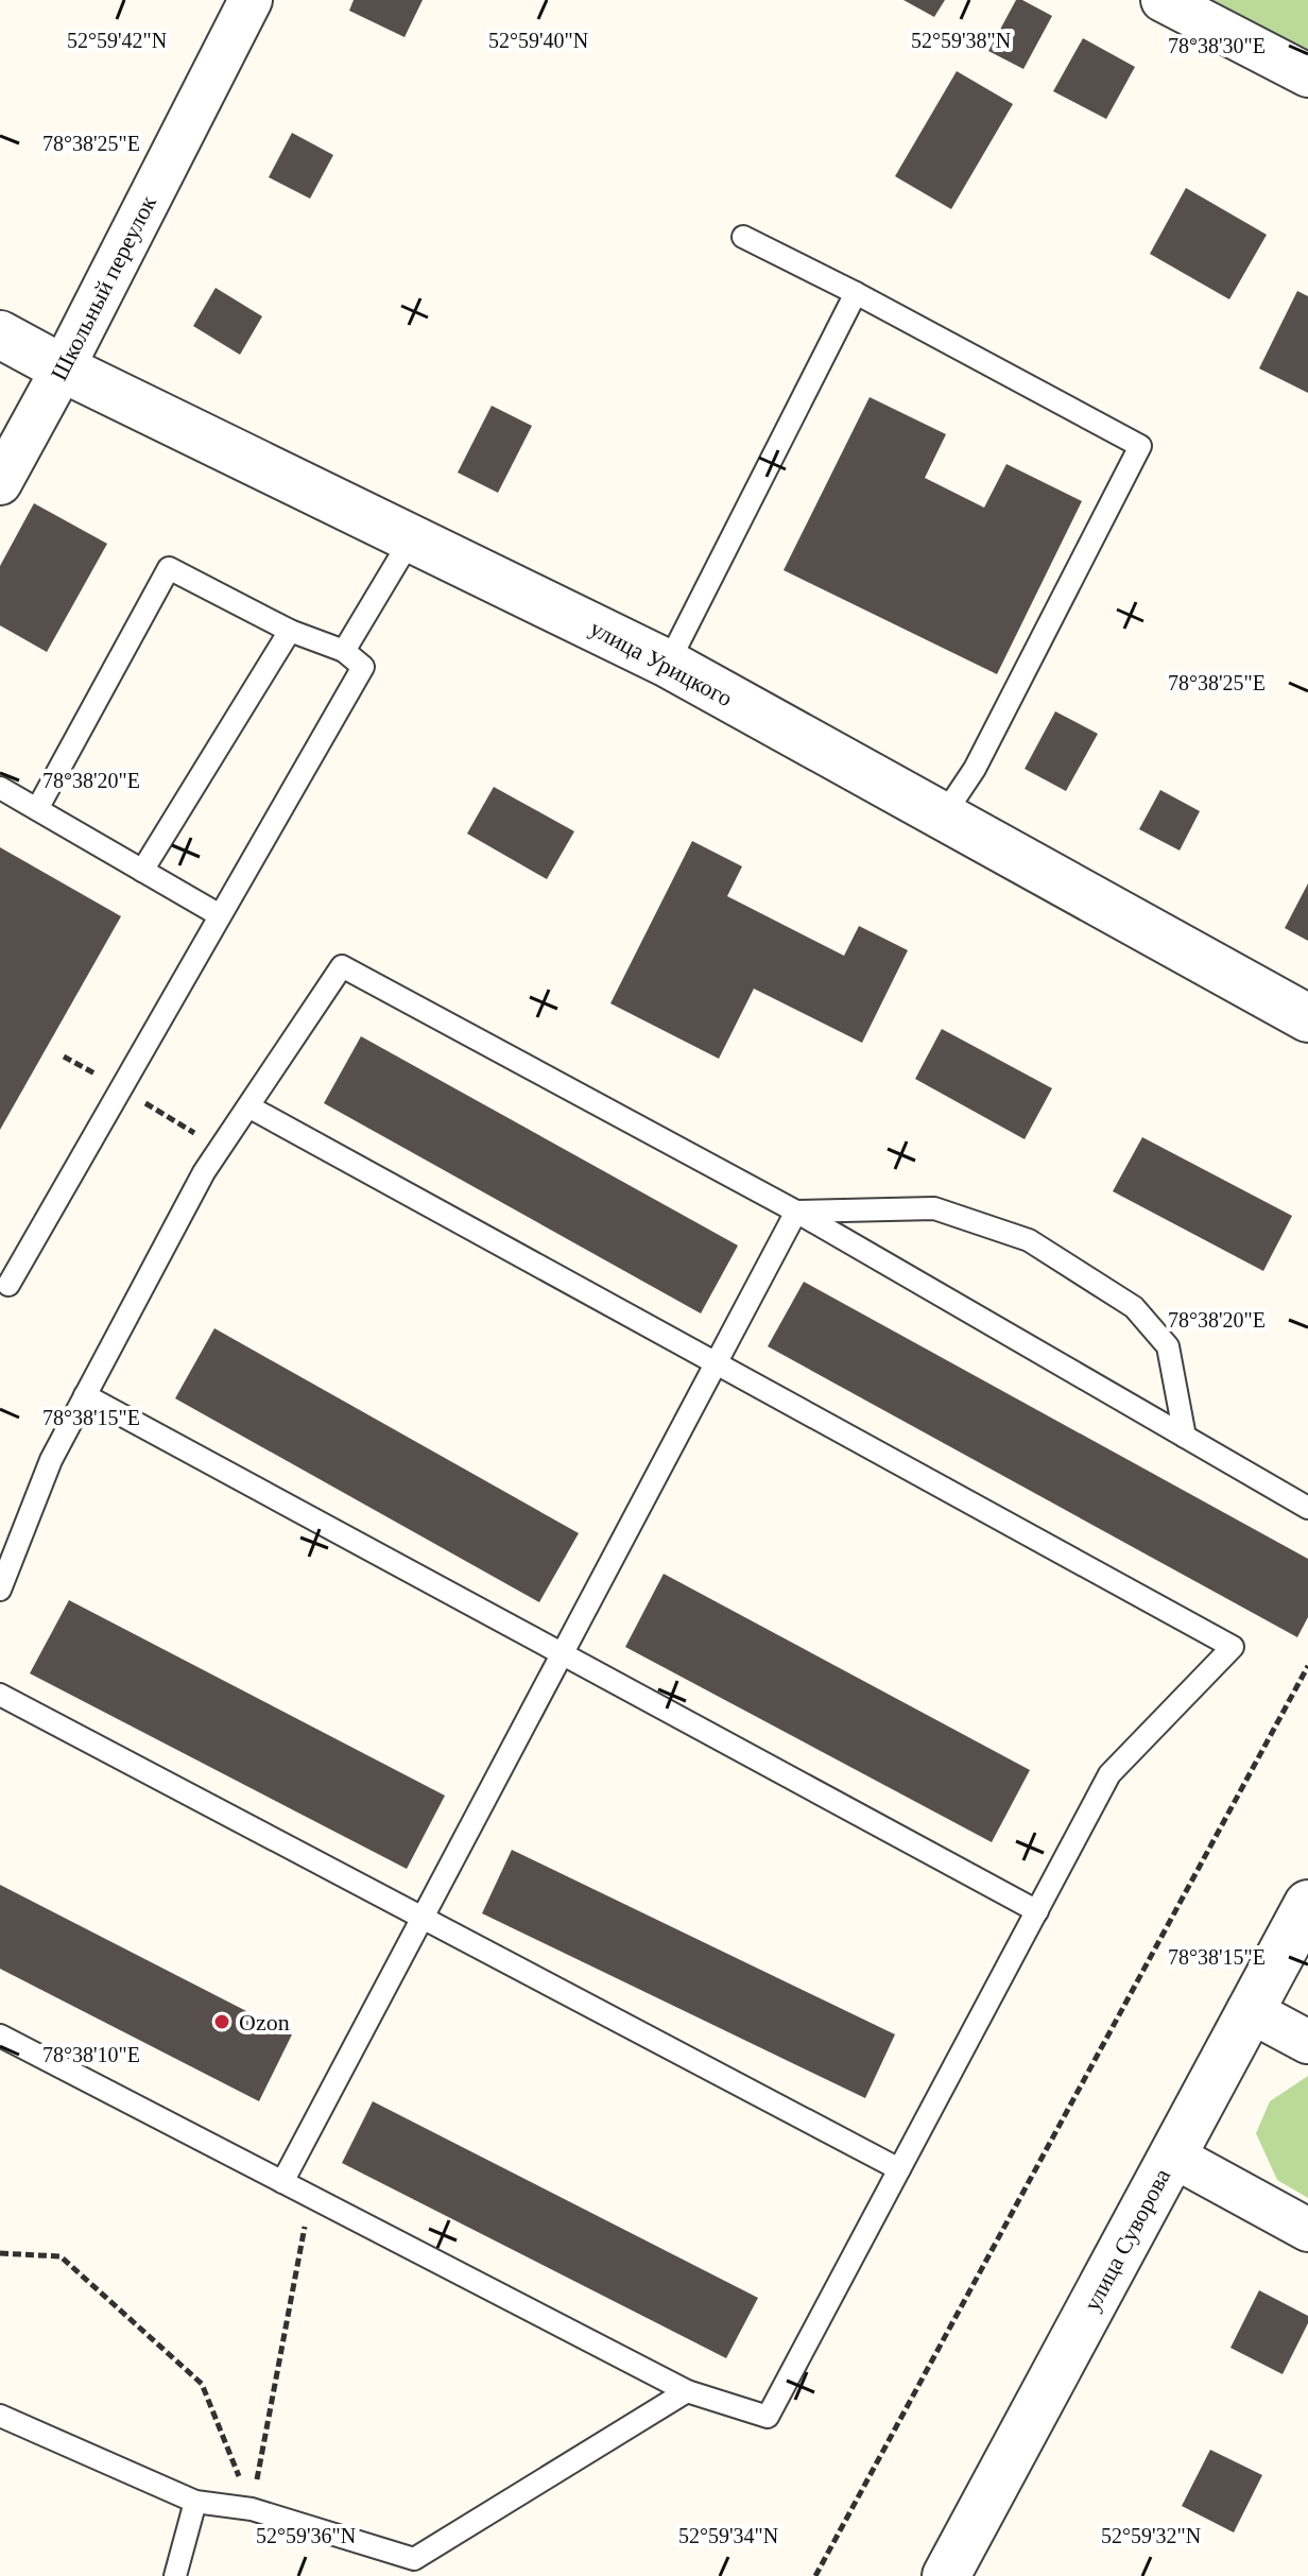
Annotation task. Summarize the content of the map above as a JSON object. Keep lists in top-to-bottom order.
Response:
{
  "streets": {
    "street": ["Школьный переулок", "улица Урицкого", "улица Суворова"]
  },
  "crossings": [
    ["Школьный переулок", "улица Урицкого"]
  ],
  "places": ["Ozon"],
  "coordinates": [
    "52°59'38\"N",
    "52°59'42\"N",
    "52°59'40\"N",
    "78°38'30\"E",
    "78°38'25\"E",
    "78°38'20\"E",
    "78°38'15\"E",
    "78°38'10\"E",
    "52°59'36\"N",
    "52°59'34\"N",
    "52°59'32\"N"
  ]
}
